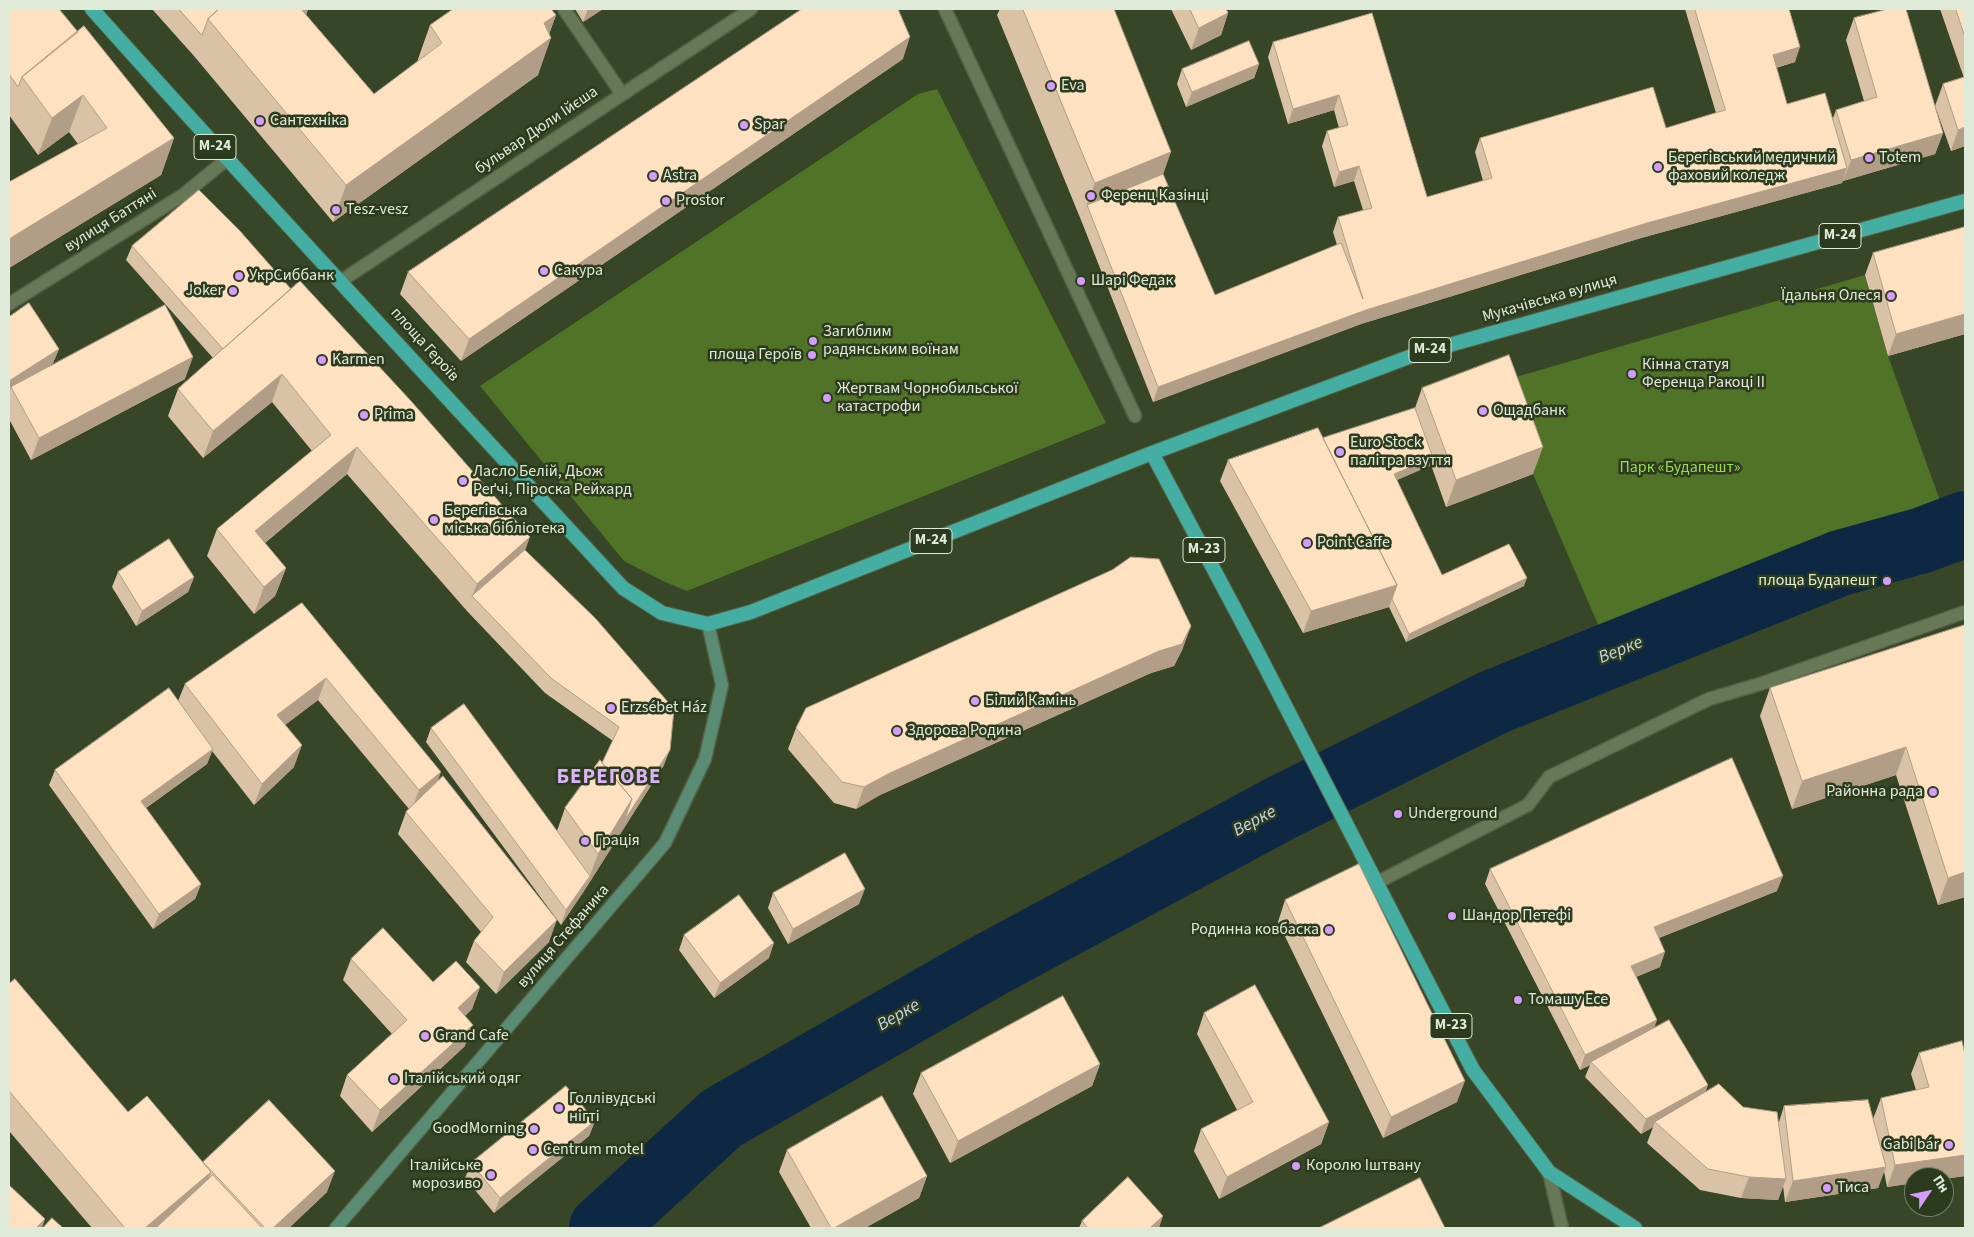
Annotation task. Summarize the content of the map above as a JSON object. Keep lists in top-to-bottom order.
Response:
{
  "streets": {
    "highway": [
      "М-24",
      "Мукачівська вулиця",
      "площа Героїв",
      "М-23"
    ],
    "main road": ["вулиця Стефаника"],
    "street": ["бульвар Дюли Ійєша", "вулиця Баттяні"]
  },
  "crossings": [
    ["бульвар Дюли Ійєша", "М-24"],
    ["бульвар Дюли Ійєша", "площа Героїв"],
    ["М-24", "вулиця Баттяні"],
    ["М-24", "площа Героїв"],
    ["Мукачівська вулиця", "площа Героїв"],
    ["Мукачівська вулиця", "М-23"],
    ["площа Героїв", "М-23"],
    ["площа Героїв", "вулиця Стефаника"]
  ],
  "districts": ["БЕРЕГОВЕ"],
  "water": ["Верке"],
  "parks": ["Парк «Будапешт»"],
  "places": [
    "Eva",
    "Сантехніка",
    "Spar",
    "Totem",
    "Берегівський медичний фаховий коледж",
    "Astra",
    "Ференц Казінці",
    "Prostor",
    "Tesz-vesz",
    "Сакура",
    "УкрСиббанк",
    "Шарі Федак",
    "Joker",
    "Їдальня Олеся",
    "Загиблим радянським воїнам",
    "площа Героїв",
    "Karmen",
    "Кінна статуя Ференца Ракоці II",
    "Жертвам Чорнобильської катастрофи",
    "Ощадбанк",
    "Prima",
    "Euro Stock палітра взуття",
    "Ласло Белій, Дьож Реґчі, Піроска Рейхард",
    "Берегівська міська бібліотека",
    "Point Caffe",
    "площа Будапешт",
    "Білий Камінь",
    "Erzsébet Ház",
    "Здорова Родина",
    "Районна рада",
    "Underground",
    "Грація",
    "Шандор Петефі",
    "Родинна ковбаска",
    "Томашу Есе",
    "Grand Cafe",
    "Італійський одяг",
    "Голлівудські нігті",
    "GoodMorning",
    "Gabi bár",
    "Centrum motel",
    "Королю Іштвану",
    "Італійське морозиво",
    "Тиса"
  ],
  "north": "top right"
}
